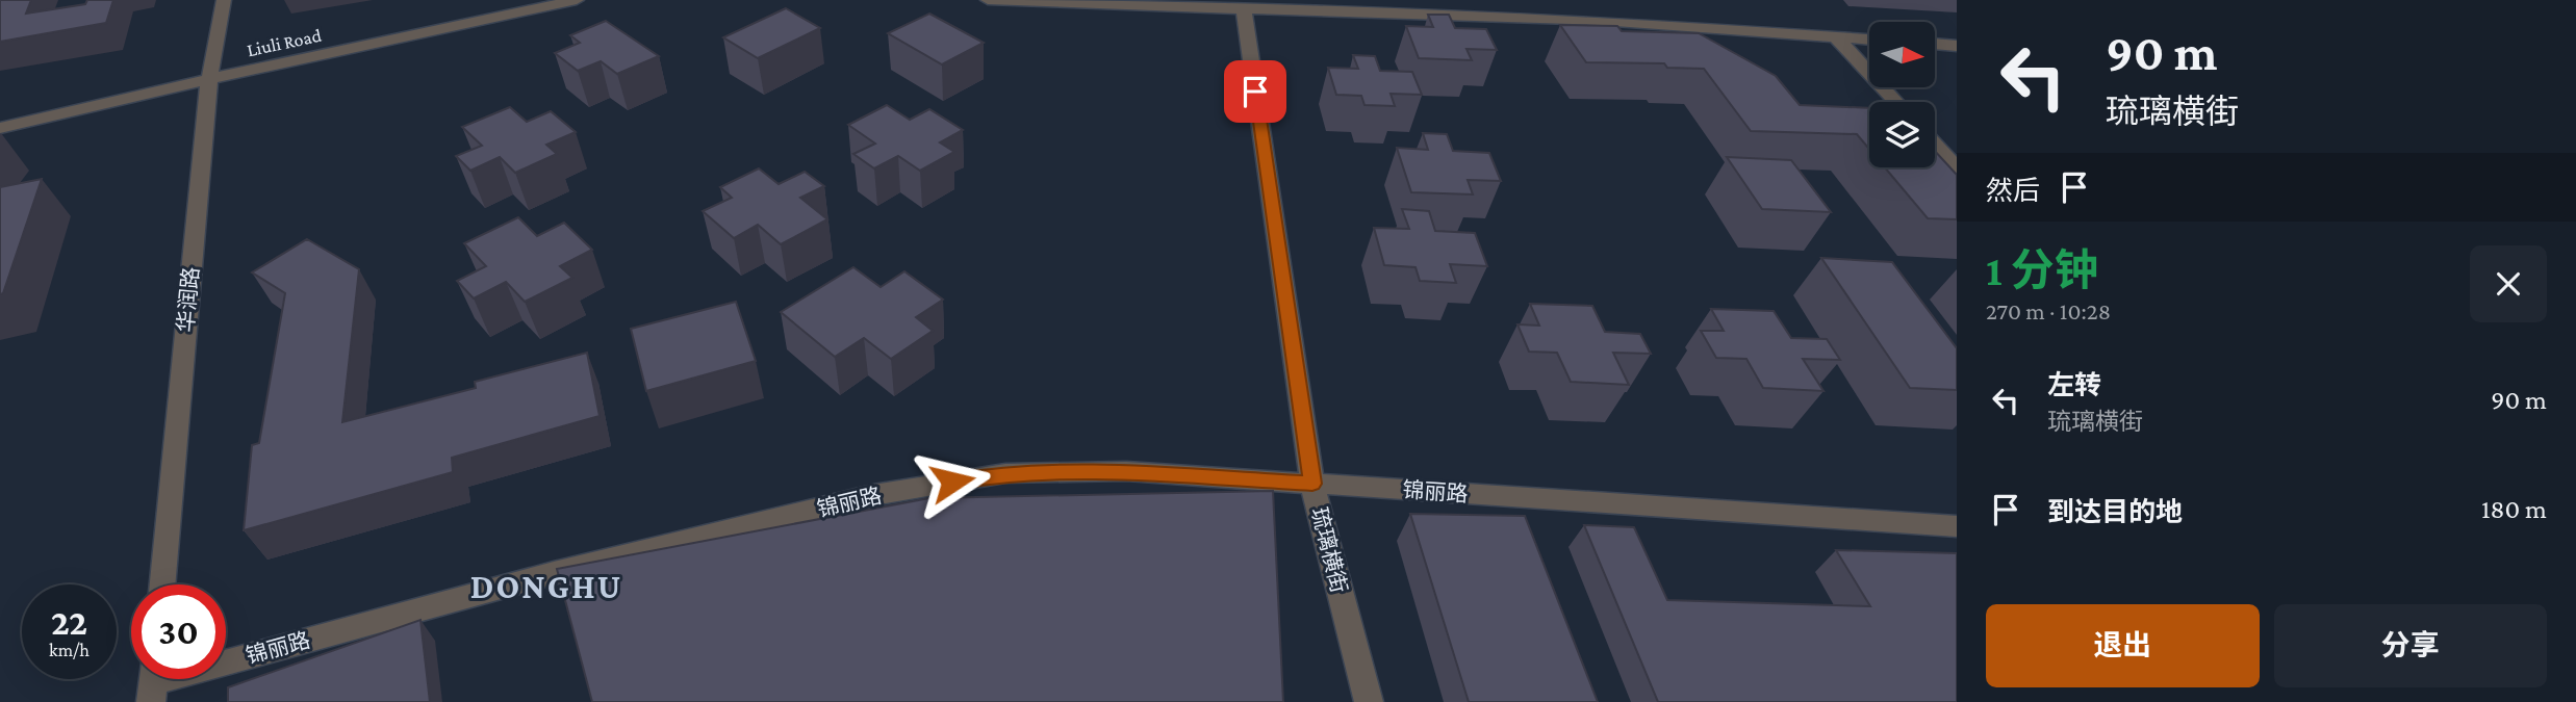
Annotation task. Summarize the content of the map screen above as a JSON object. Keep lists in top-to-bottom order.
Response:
{
  "streets": {
    "street": [
      "Liuli Road",
      "华润路",
      "锦丽路",
      "琉璃横街"
    ]
  },
  "crossings": [
    ["Liuli Road", "华润路"],
    ["锦丽路", "琉璃横街"]
  ],
  "districts": ["DONGHU"],
  "north": "right",
  "page": {
    "turn": ["90 m", "琉璃横街"],
    "then": "然后",
    "heading": ["1 分钟", "270 m · 10:28"],
    "list": [
      {
        "name": "左转",
        "note": "琉璃横街",
        "value": "90 m"
      },
      {
        "name": "到达目的地",
        "value": "180 m"
      }
    ],
    "speed": "22 km/h",
    "limit": "30",
    "buttons": ["退出", "分享"]
  }
}
